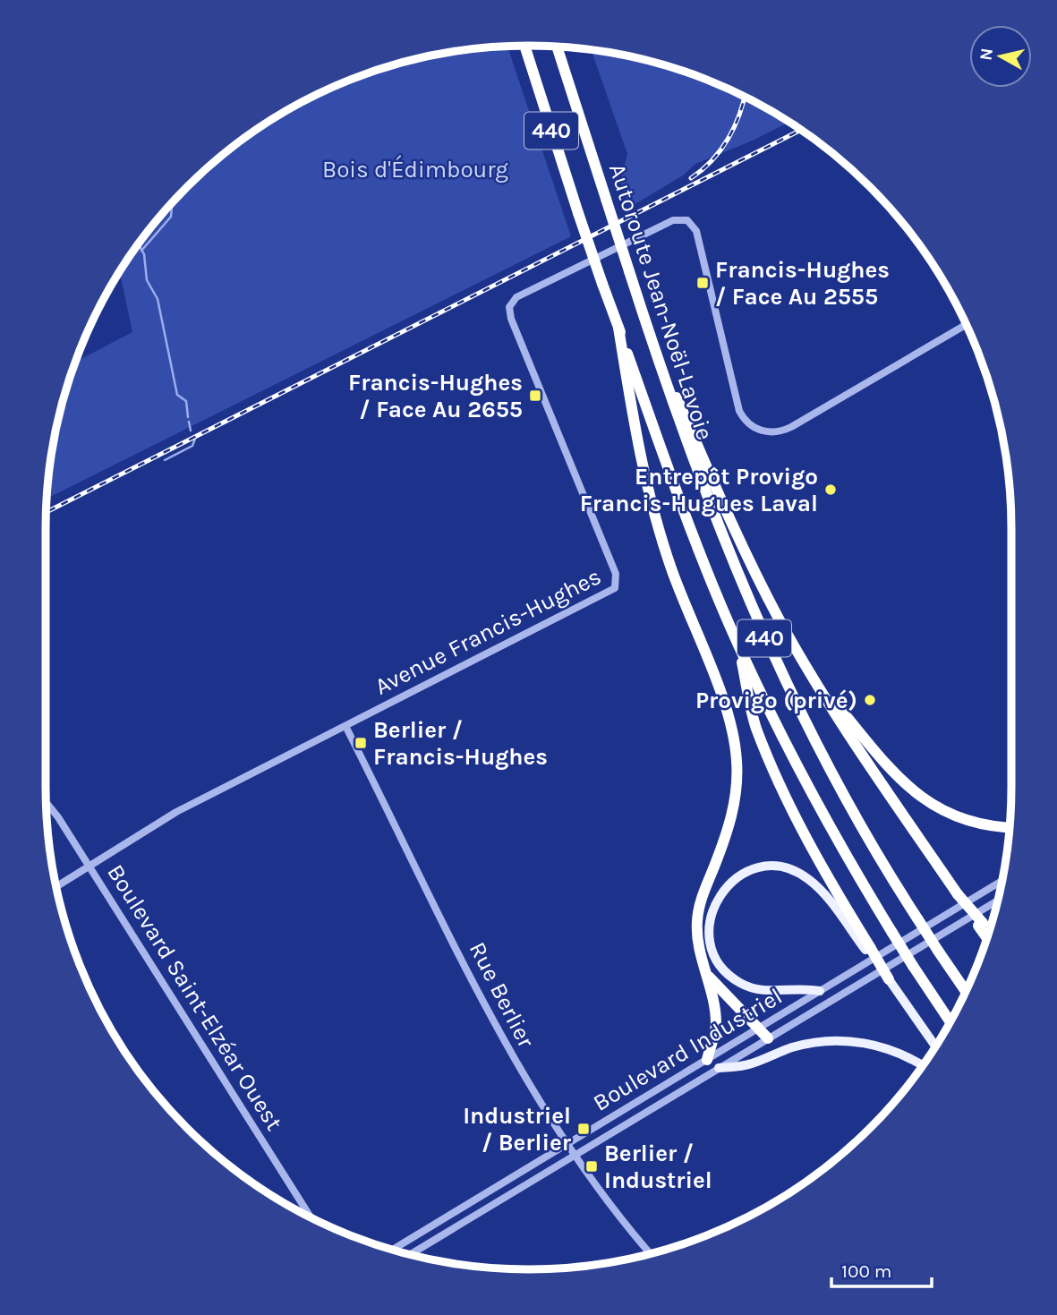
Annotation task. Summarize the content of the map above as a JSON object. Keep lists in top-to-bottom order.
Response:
{
  "streets": {
    "highway": ["440", "Autoroute Jean-Noël-Lavoie"],
    "street": [
      "Avenue Francis-Hughes",
      "Rue Berlier",
      "Boulevard Saint-Elzéar Ouest",
      "Boulevard Industriel"
    ]
  },
  "crossings": [
    ["Avenue Francis-Hughes", "Rue Berlier"],
    ["Avenue Francis-Hughes", "Boulevard Saint-Elzéar Ouest"],
    ["Rue Berlier", "Boulevard Industriel"]
  ],
  "parks": ["Bois d'Édimbourg"],
  "places": {
    "transit": [
      "Francis-Hughes / Face Au 2555",
      "Francis-Hughes / Face Au 2655",
      "Berlier / Francis-Hughes",
      "Industriel / Berlier",
      "Berlier / Industriel"
    ],
    "other": ["Entrepôt Provigo Francis-Hugues Laval", "Provigo (privé)"]
  },
  "scale_bar": "100 m",
  "north": "left"
}
